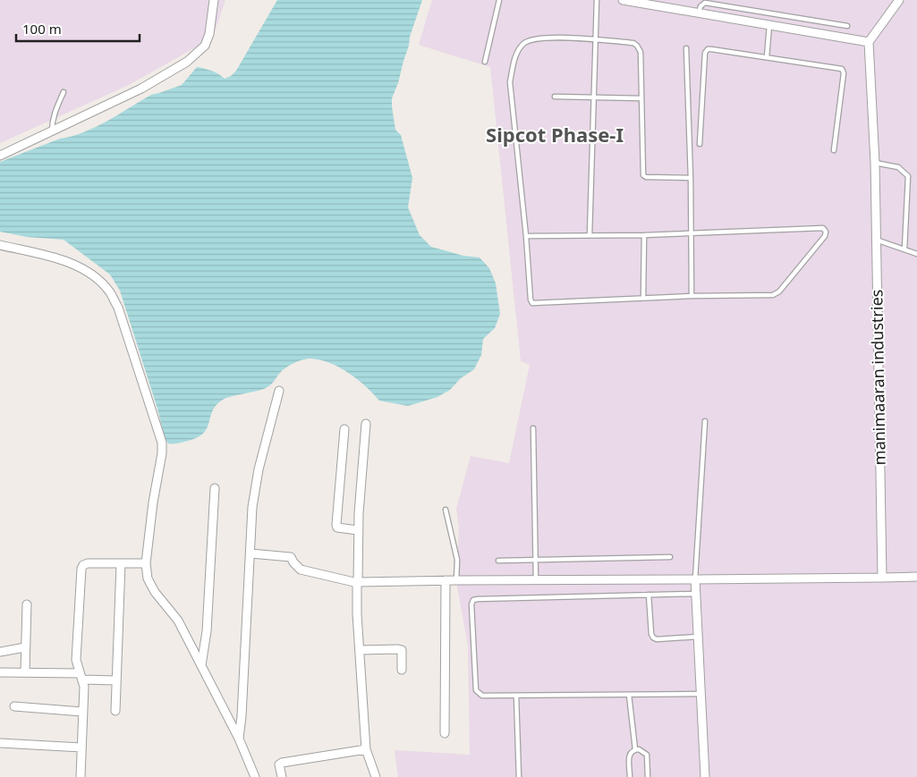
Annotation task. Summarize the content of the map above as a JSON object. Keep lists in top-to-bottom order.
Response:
{
  "streets": {
    "street": ["manimaaran industries"]
  },
  "districts": ["Sipcot Phase-I"],
  "scale_bar": "100 m"
}
